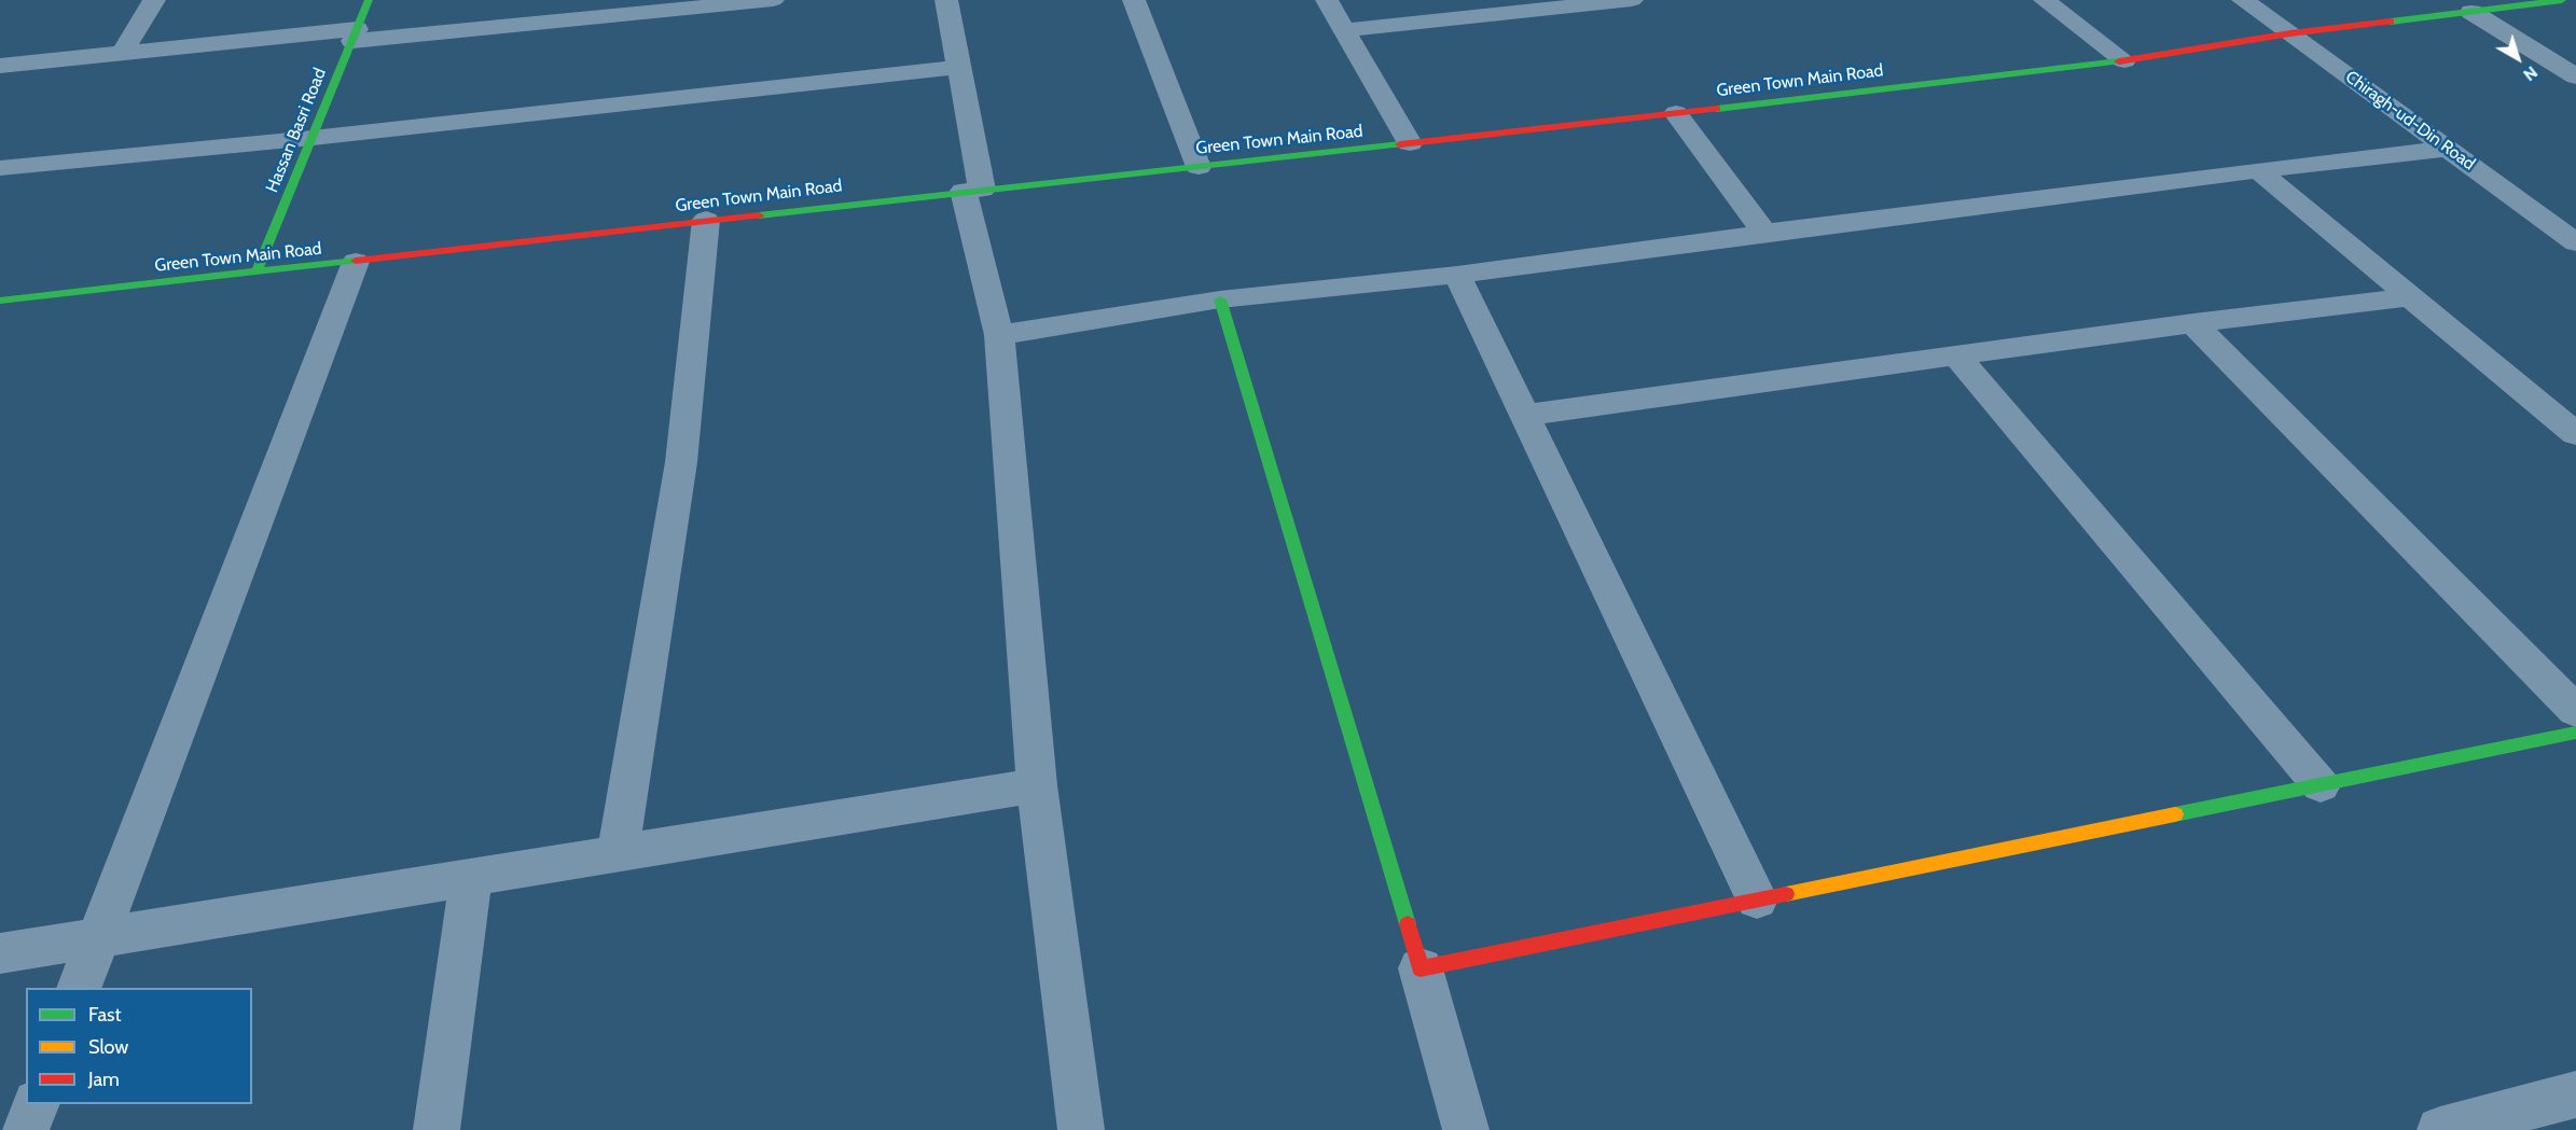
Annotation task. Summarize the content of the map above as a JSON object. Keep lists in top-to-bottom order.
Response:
{
  "streets": {
    "street": ["Green Town Main Road", "Chiragh-ud-Din Road", "Hassan Basri Road"]
  },
  "crossings": [
    ["Green Town Main Road", "Chiragh-ud-Din Road"],
    ["Green Town Main Road", "Hassan Basri Road"]
  ],
  "legend": ["Fast", "Slow", "Jam"],
  "north": "bottom right"
}
